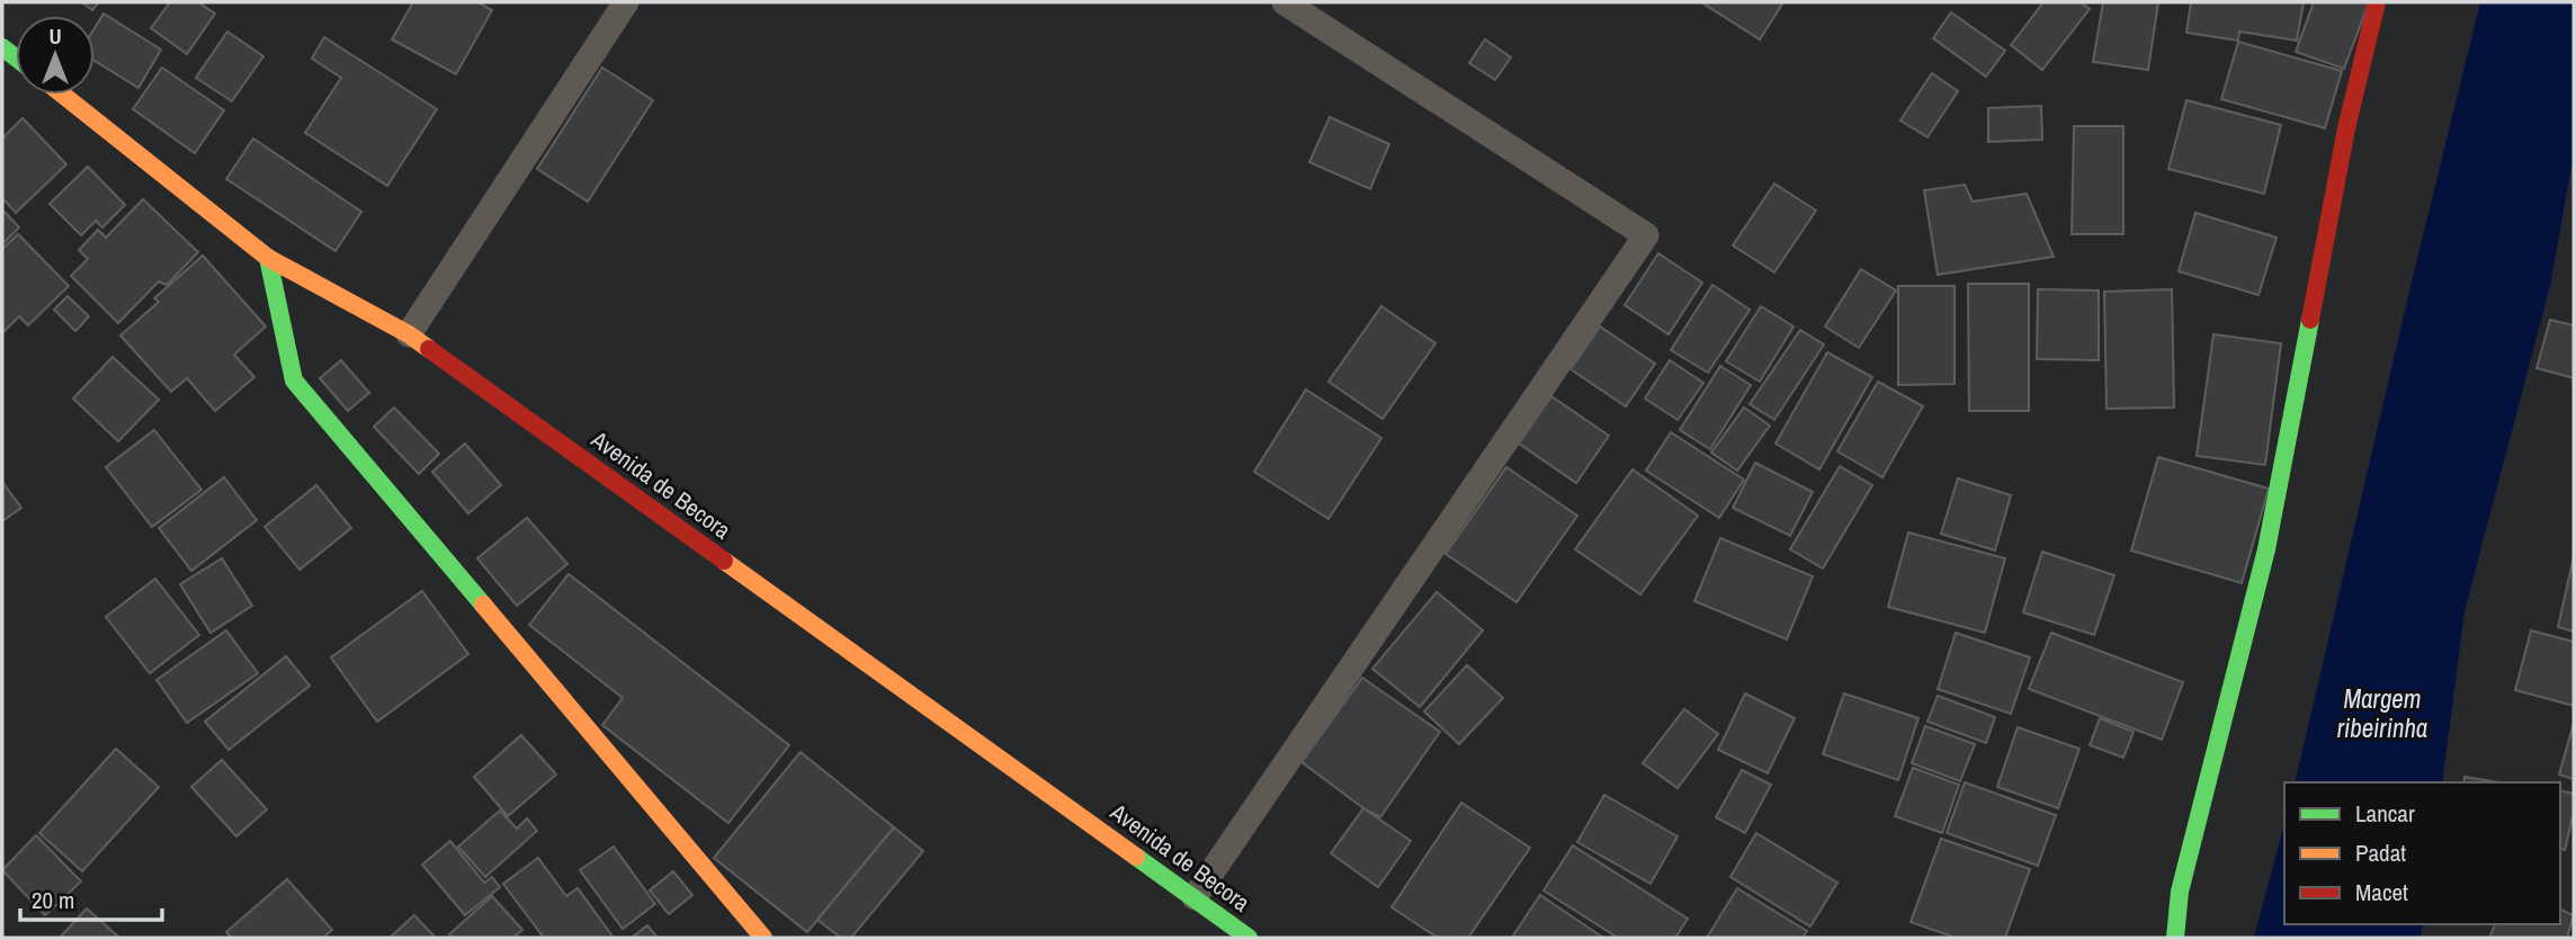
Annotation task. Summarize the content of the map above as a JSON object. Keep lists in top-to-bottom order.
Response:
{
  "streets": {
    "street": ["Avenida de Becora"]
  },
  "water": ["Margem ribeirinha"],
  "legend": ["Lancar", "Padat", "Macet"],
  "scale_bar": "20 m",
  "north": "top"
}
